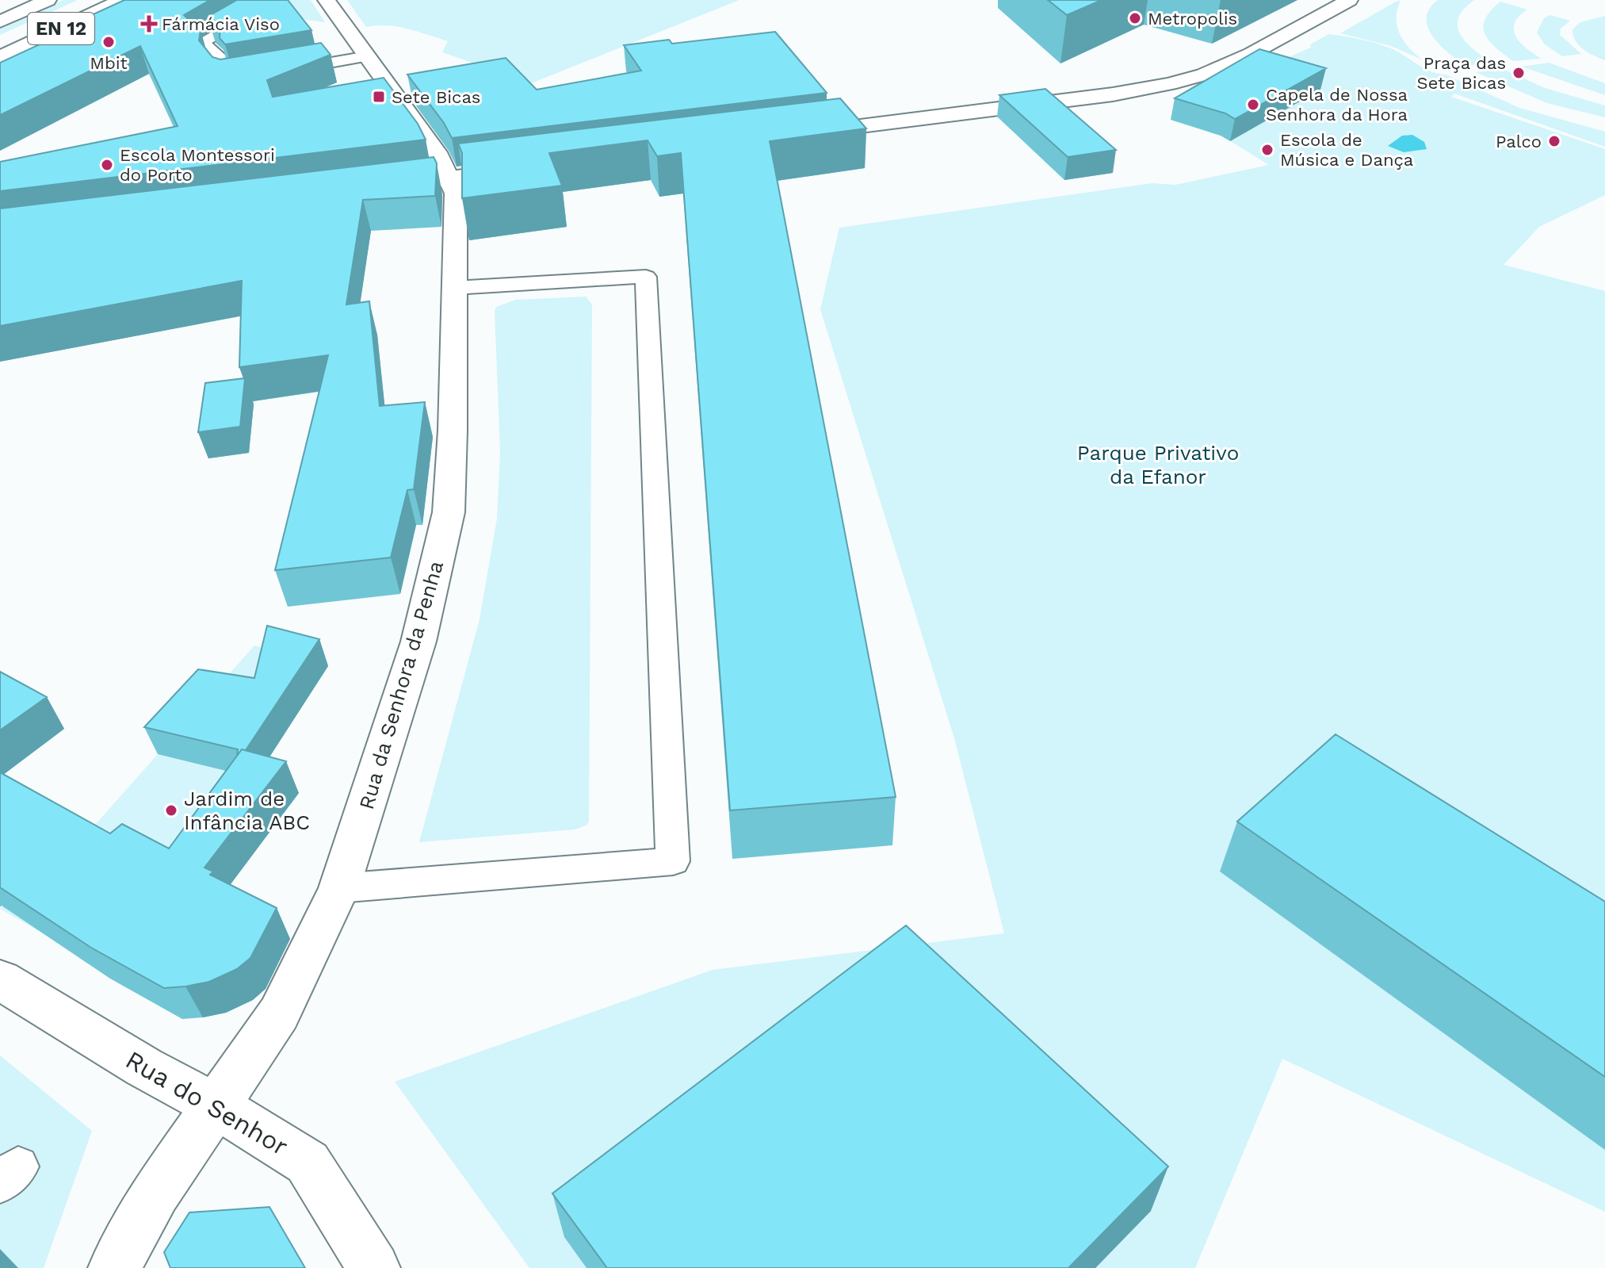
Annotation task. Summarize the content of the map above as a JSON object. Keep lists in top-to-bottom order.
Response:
{
  "streets": {
    "street": ["EN 12", "Rua da Senhora da Penha", "Rua do Senhor"]
  },
  "crossings": [
    ["Rua da Senhora da Penha", "Rua do Senhor"]
  ],
  "parks": ["Parque Privativo da Efanor"],
  "places": {
    "other": [
      "Metropolis",
      "Mbit",
      "Praça das Sete Bicas",
      "Capela de Nossa Senhora da Hora",
      "Palco",
      "Escola de Música e Dança",
      "Escola Montessori do Porto",
      "Jardim de Infância ABC"
    ],
    "health": ["Fármácia Viso"],
    "transit": ["Sete Bicas"]
  }
}
